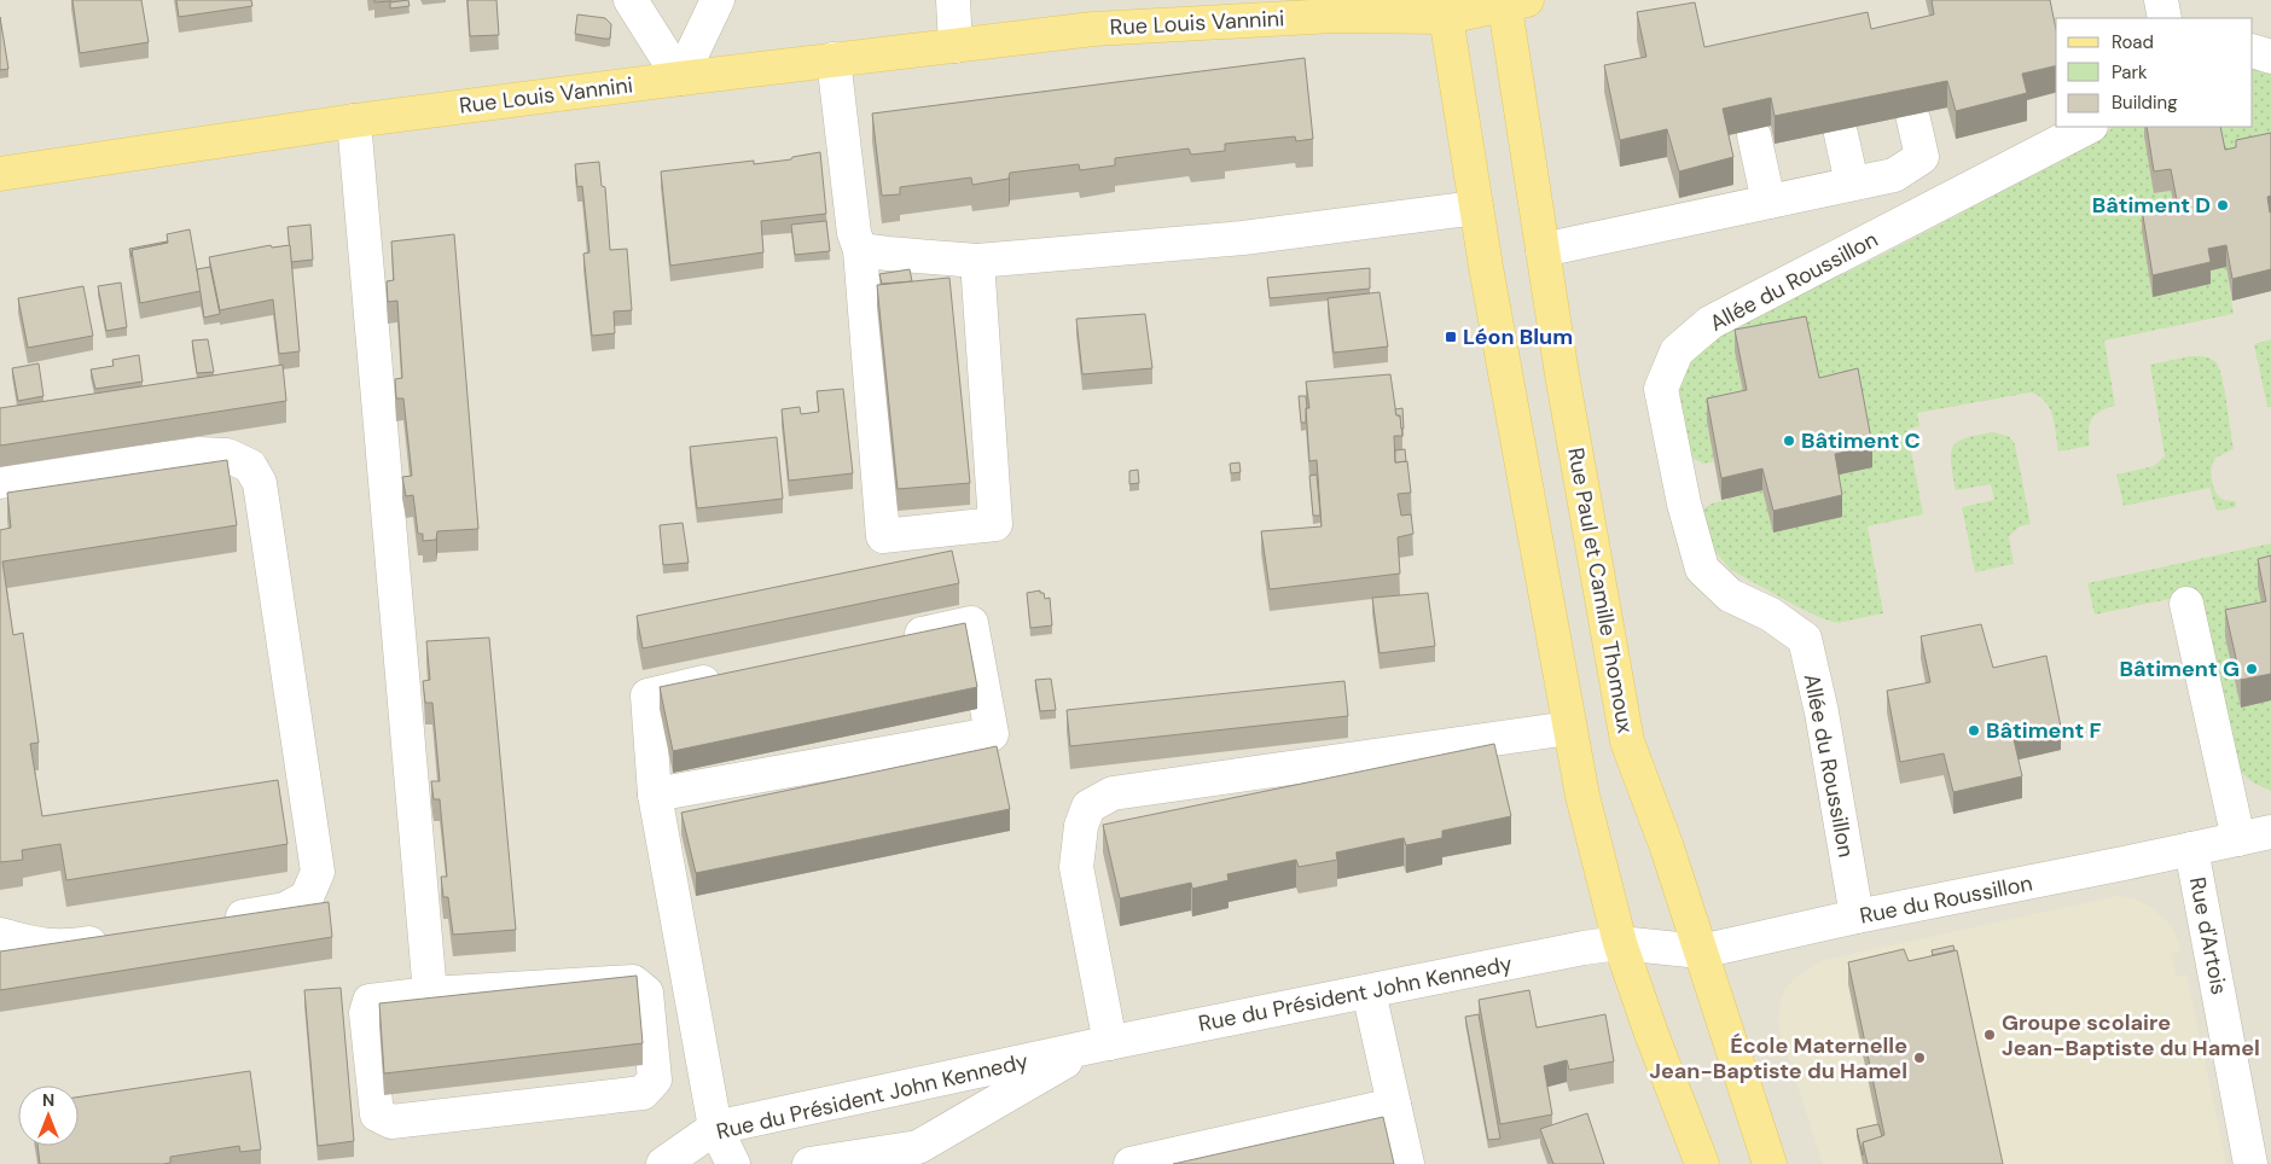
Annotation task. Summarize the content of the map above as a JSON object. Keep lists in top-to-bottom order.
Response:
{
  "streets": {
    "main road": ["Rue Louis Vannini", "Rue Paul et Camille Thomoux"],
    "street": [
      "Allée du Roussillon",
      "Rue du Roussillon",
      "Rue d'Artois",
      "Rue du Président John Kennedy"
    ]
  },
  "crossings": [
    ["Rue Louis Vannini", "Rue Paul et Camille Thomoux"],
    ["Allée du Roussillon", "Rue du Roussillon"],
    ["Rue Paul et Camille Thomoux", "Rue du Roussillon"],
    ["Rue du Roussillon", "Rue d'Artois"],
    ["Rue du Roussillon", "Rue du Président John Kennedy"]
  ],
  "places": {
    "other": [
      "Bâtiment D",
      "Bâtiment C",
      "Bâtiment G",
      "Bâtiment F",
      "Groupe scolaire Jean-Baptiste du Hamel",
      "École Maternelle Jean-Baptiste du Hamel"
    ],
    "transit": ["Léon Blum"]
  },
  "legend": ["Road", "Park", "Building"],
  "north": "top"
}
